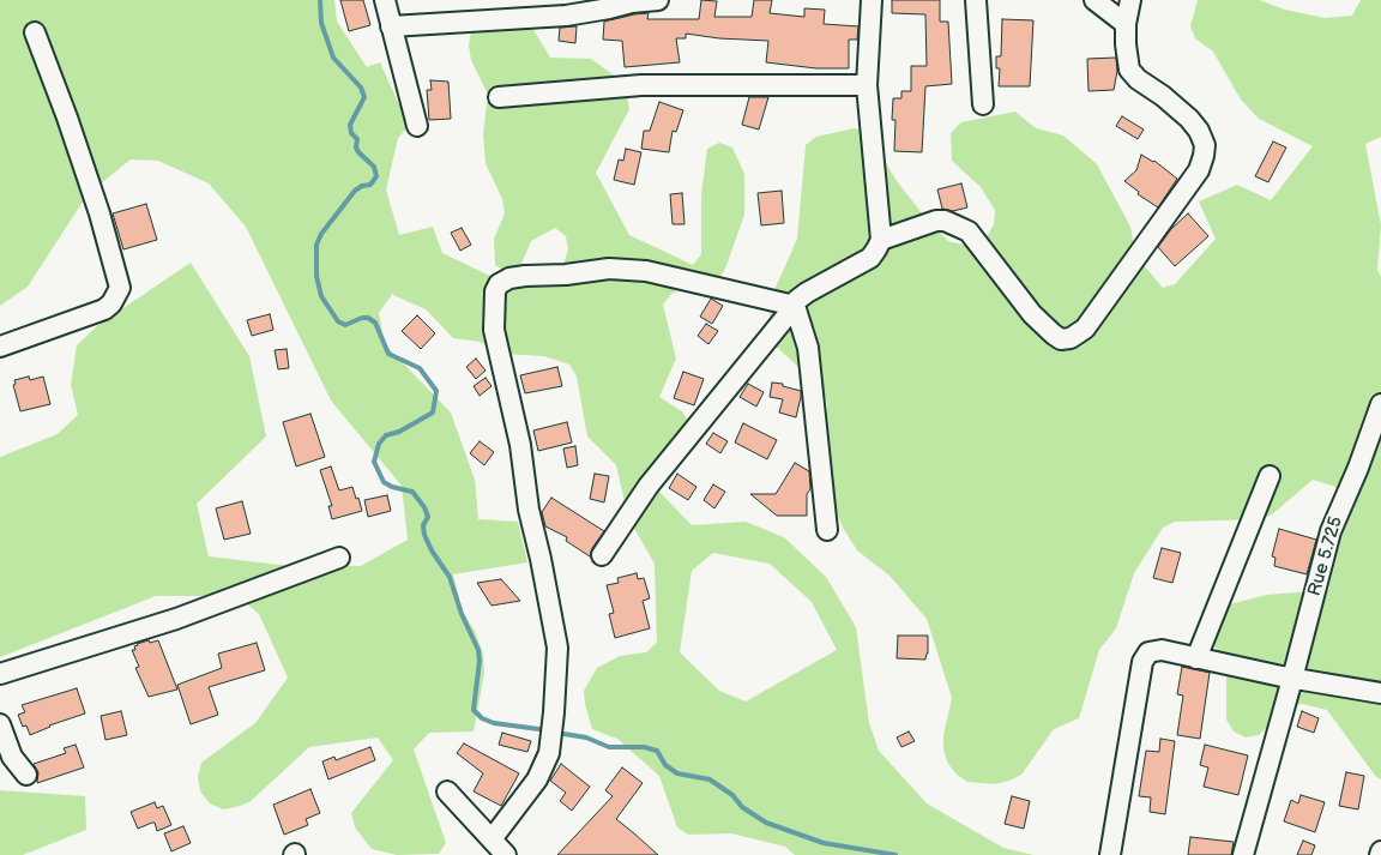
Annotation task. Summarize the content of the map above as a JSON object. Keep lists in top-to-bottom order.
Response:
{
  "streets": {
    "street": ["Rue 5.725"]
  }
}
